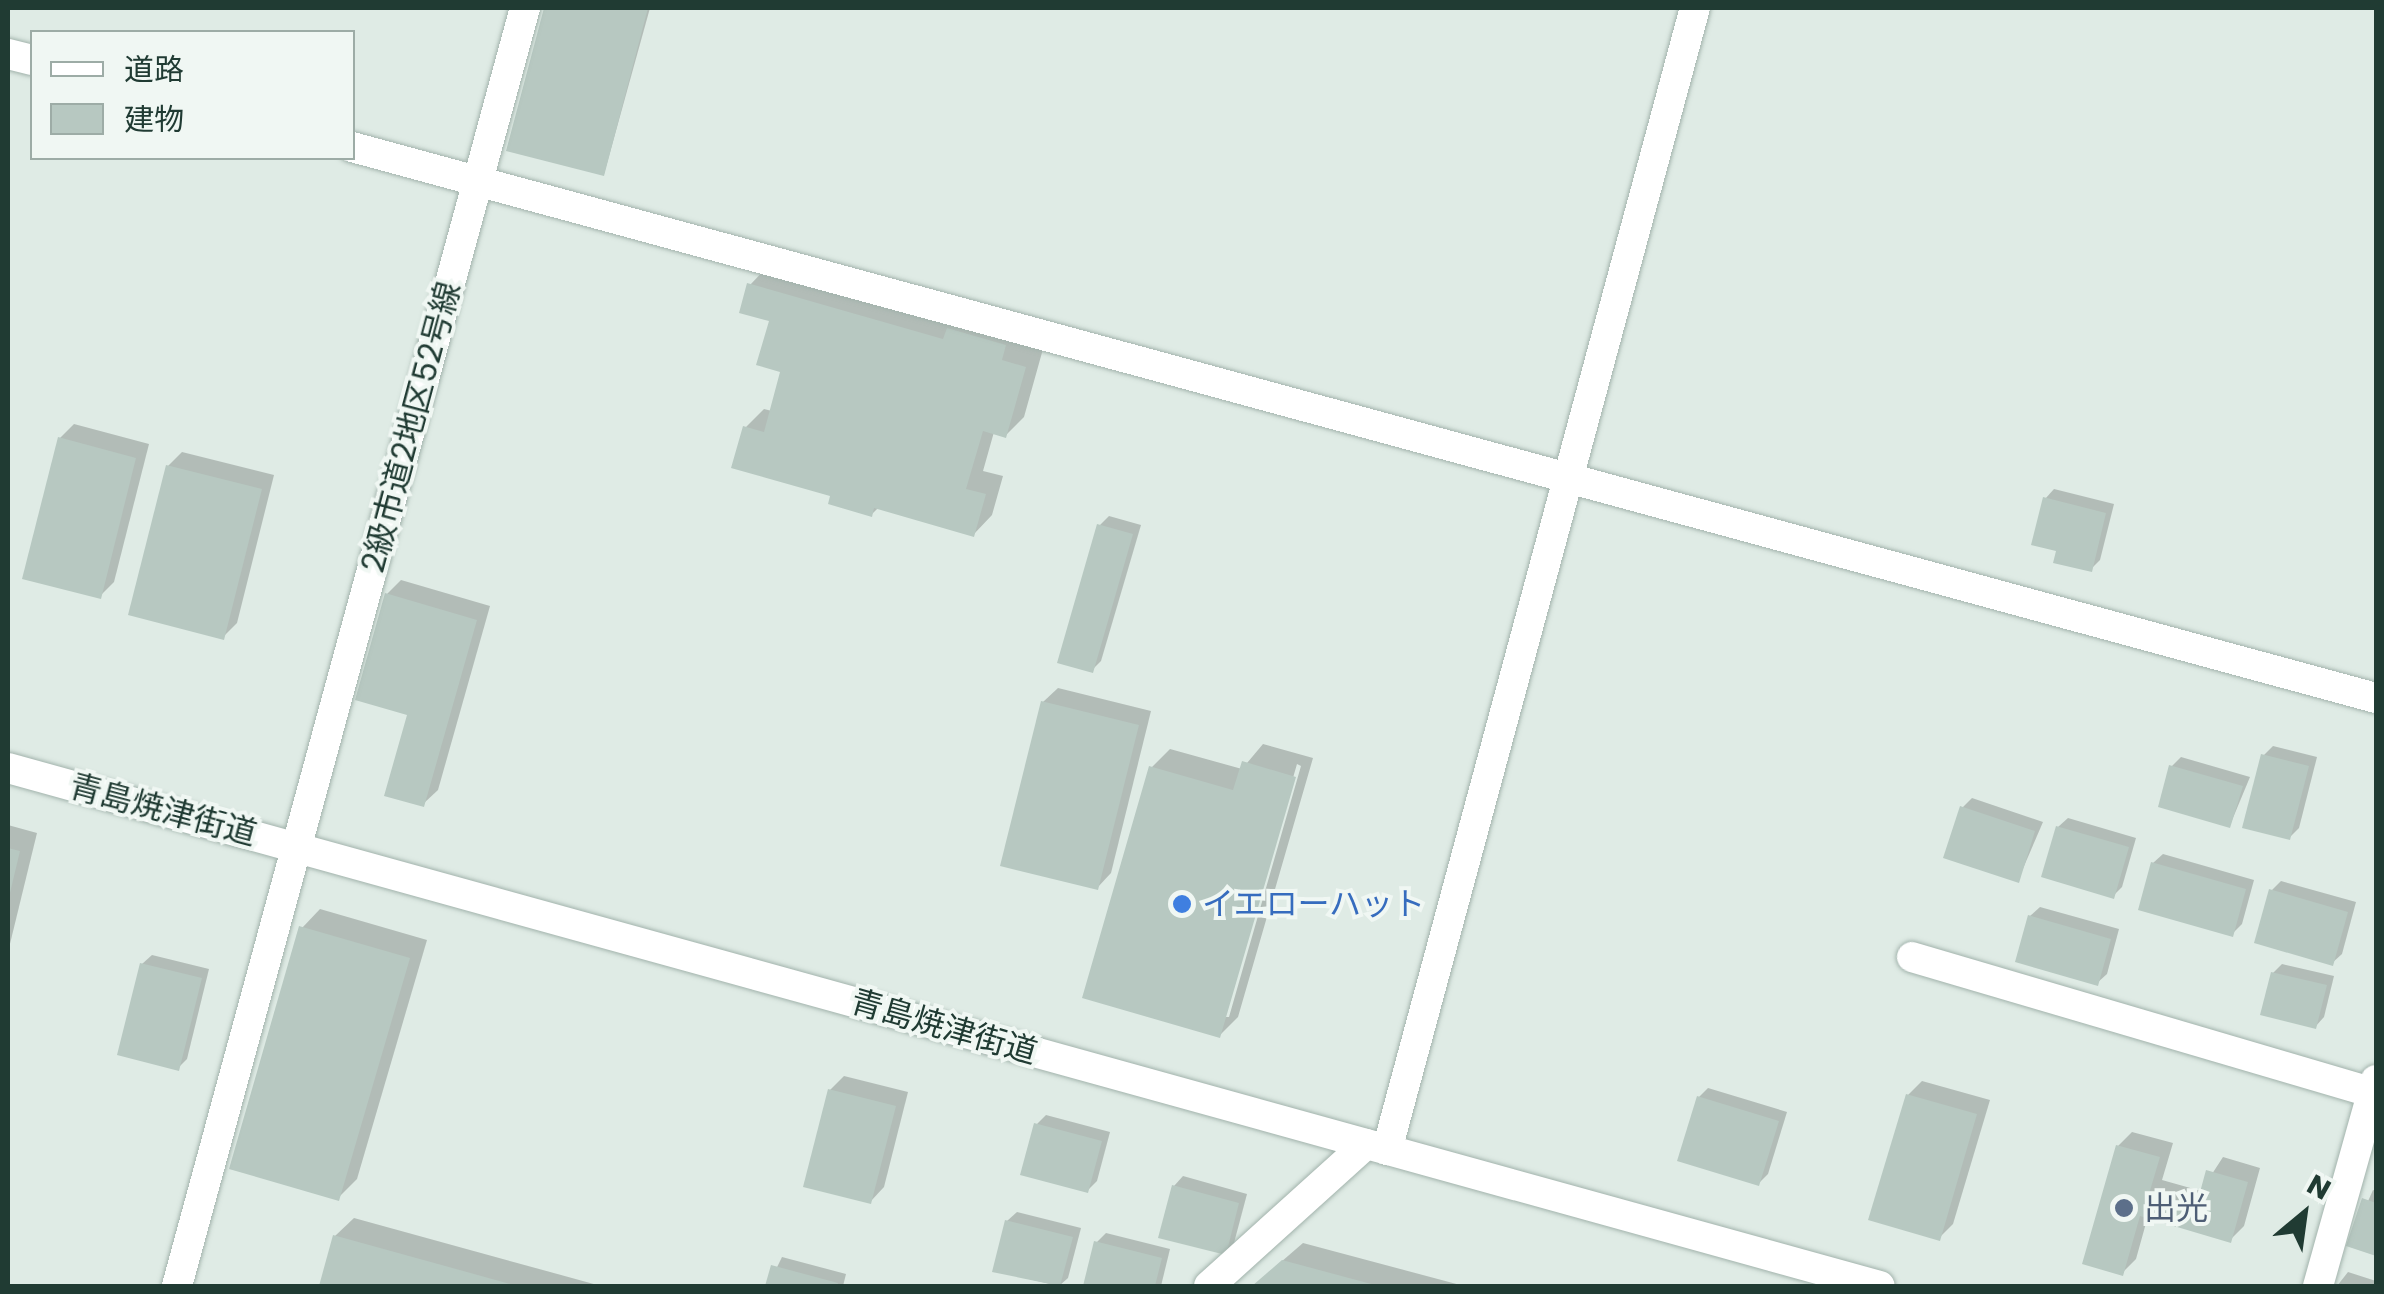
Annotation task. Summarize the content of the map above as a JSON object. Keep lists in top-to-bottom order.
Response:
{
  "streets": {
    "street": ["2級市道2地区52号線", "青島焼津街道"]
  },
  "crossings": [
    ["2級市道2地区52号線", "青島焼津街道"]
  ],
  "places": ["イエローハット", "出光"],
  "legend": ["道路", "建物"],
  "north": "top right"
}
